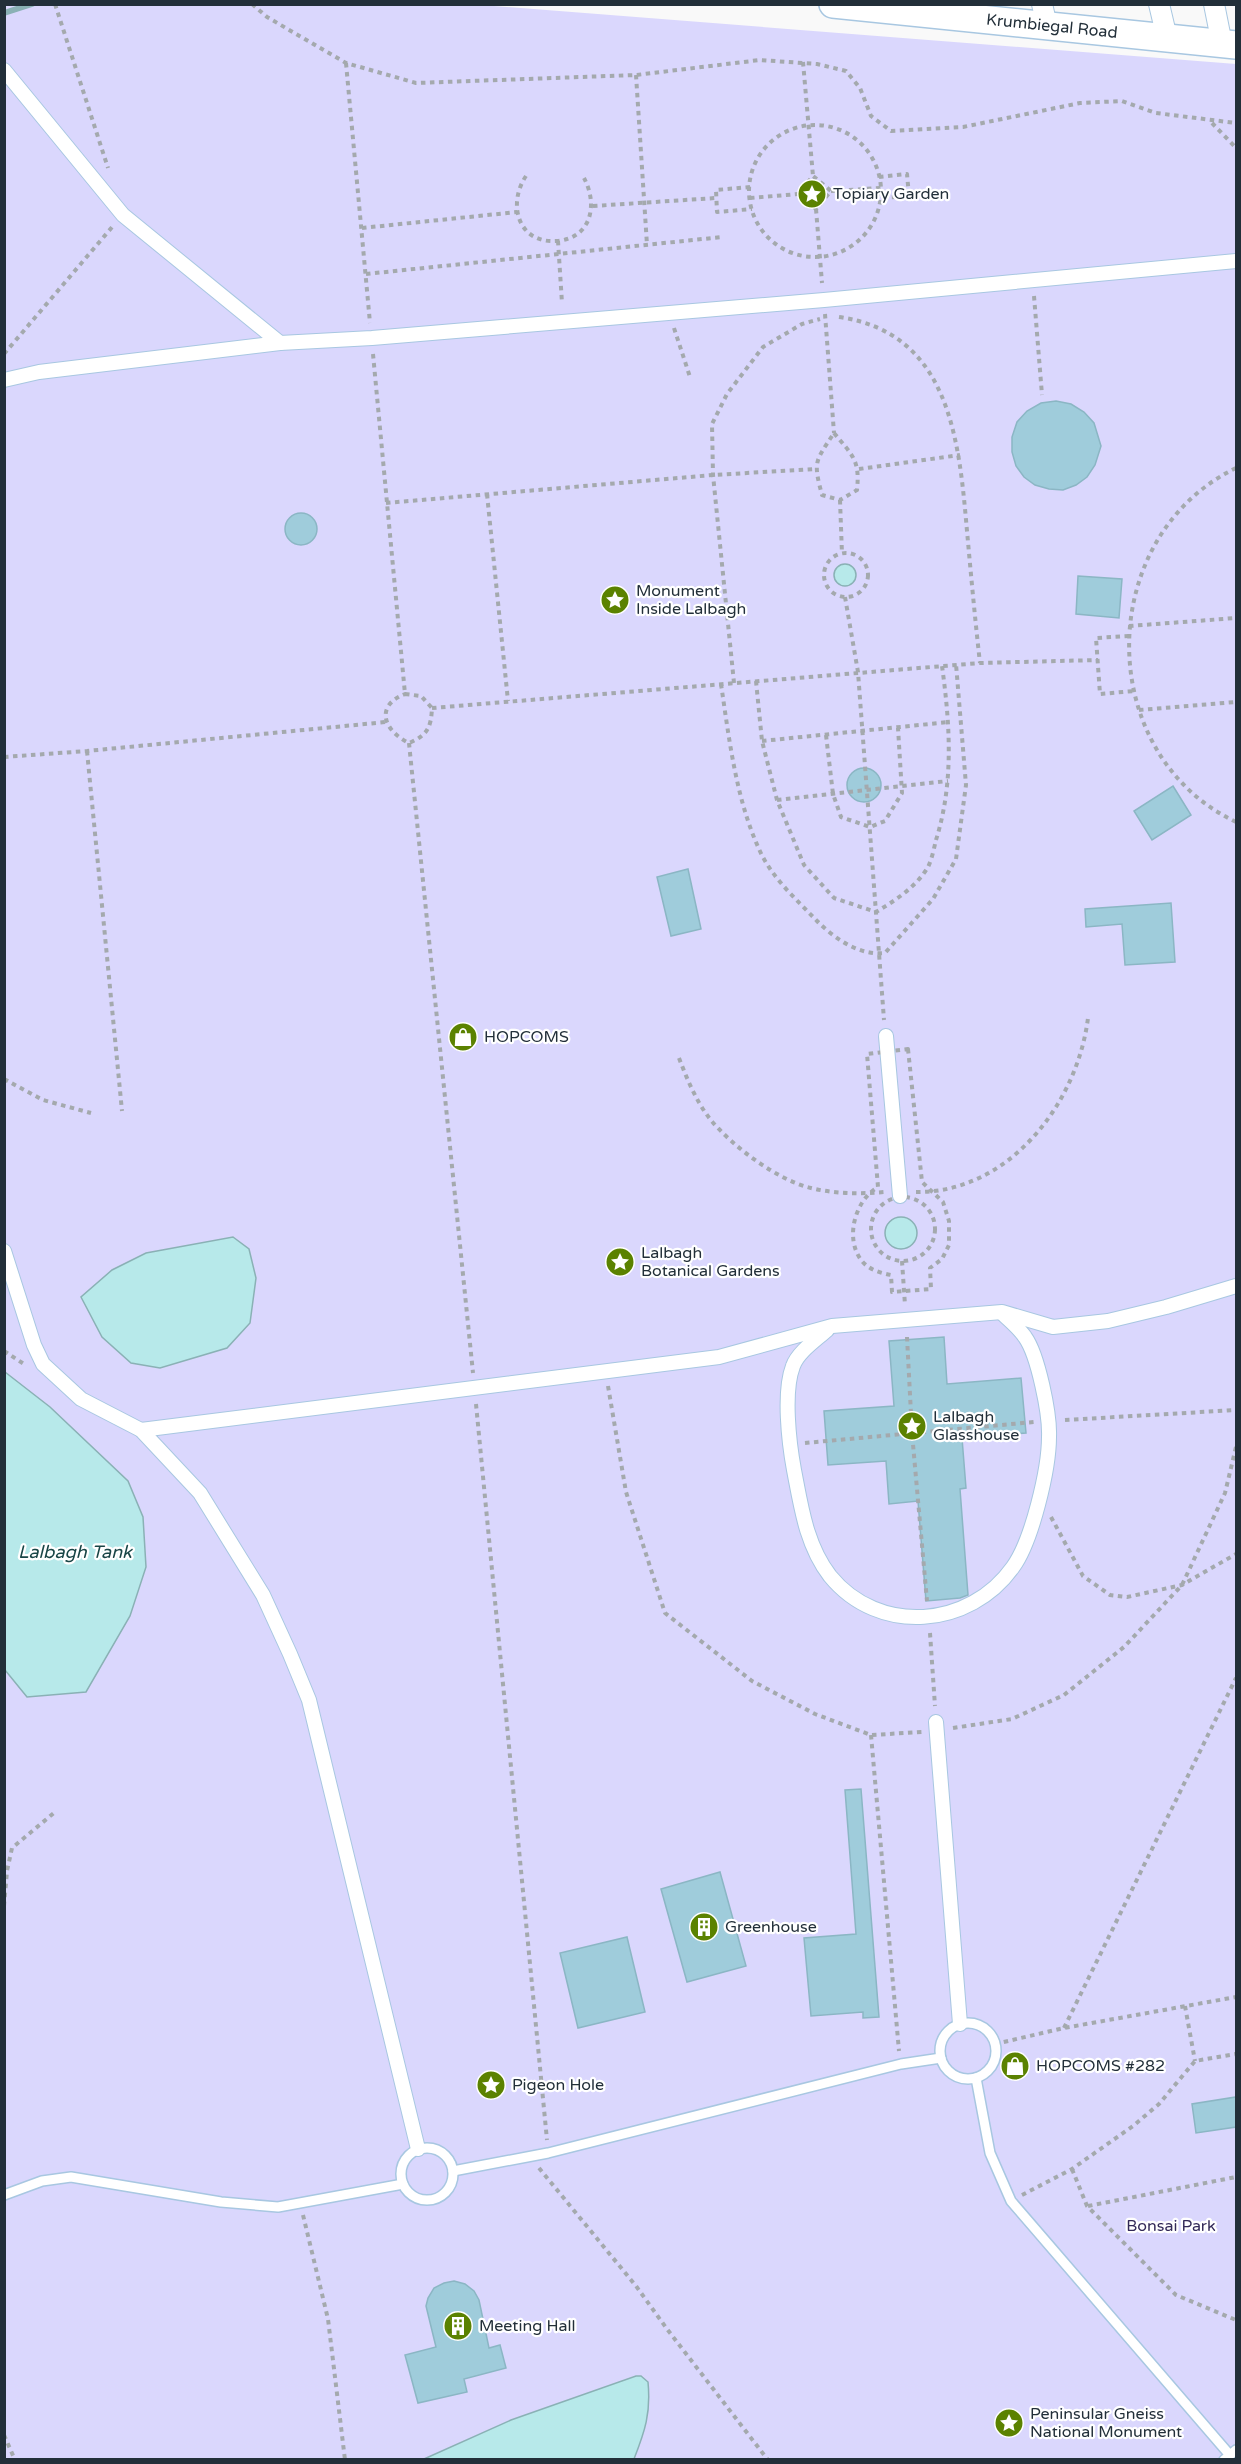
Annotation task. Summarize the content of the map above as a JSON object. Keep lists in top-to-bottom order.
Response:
{
  "streets": {
    "main road": ["Krumbiegal Road"]
  },
  "water": ["Lalbagh Tank"],
  "parks": ["Bonsai Park"],
  "places": {
    "place": [
      "Topiary Garden",
      "Monument Inside Lalbagh",
      "Lalbagh Botanical Gardens",
      "Lalbagh Glasshouse",
      "Pigeon Hole",
      "Peninsular Gneiss National Monument"
    ],
    "shop": ["HOPCOMS", "HOPCOMS #282"],
    "building": ["Greenhouse", "Meeting Hall"]
  }
}
